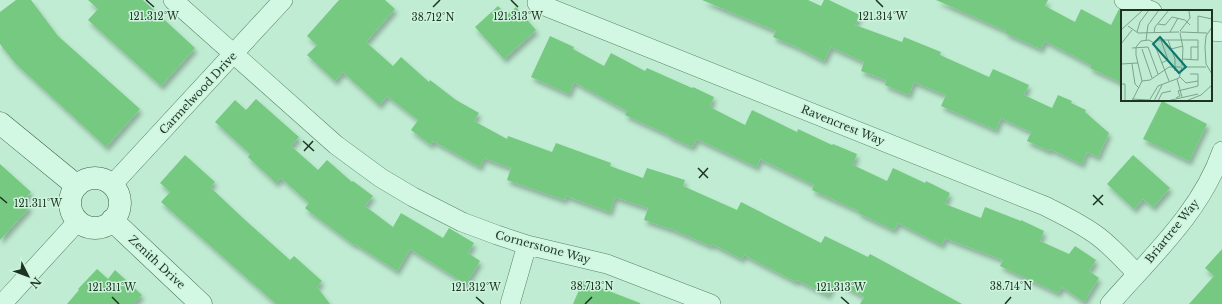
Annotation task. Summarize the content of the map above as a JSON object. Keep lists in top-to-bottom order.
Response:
{
  "streets": {
    "street": [
      "Carmelwood Drive",
      "Ravencrest Way",
      "Briartree Way",
      "Cornerstone Way",
      "Zenith Drive"
    ]
  },
  "crossings": [
    ["Carmelwood Drive", "Cornerstone Way"],
    ["Carmelwood Drive", "Zenith Drive"],
    ["Ravencrest Way", "Briartree Way"]
  ],
  "north": "bottom right",
  "coordinates": [
    "121.312°W",
    "121.313°W",
    "121.314°W",
    "38.712°N",
    "121.311°W",
    "38.713°N",
    "38.714°N"
  ]
}
